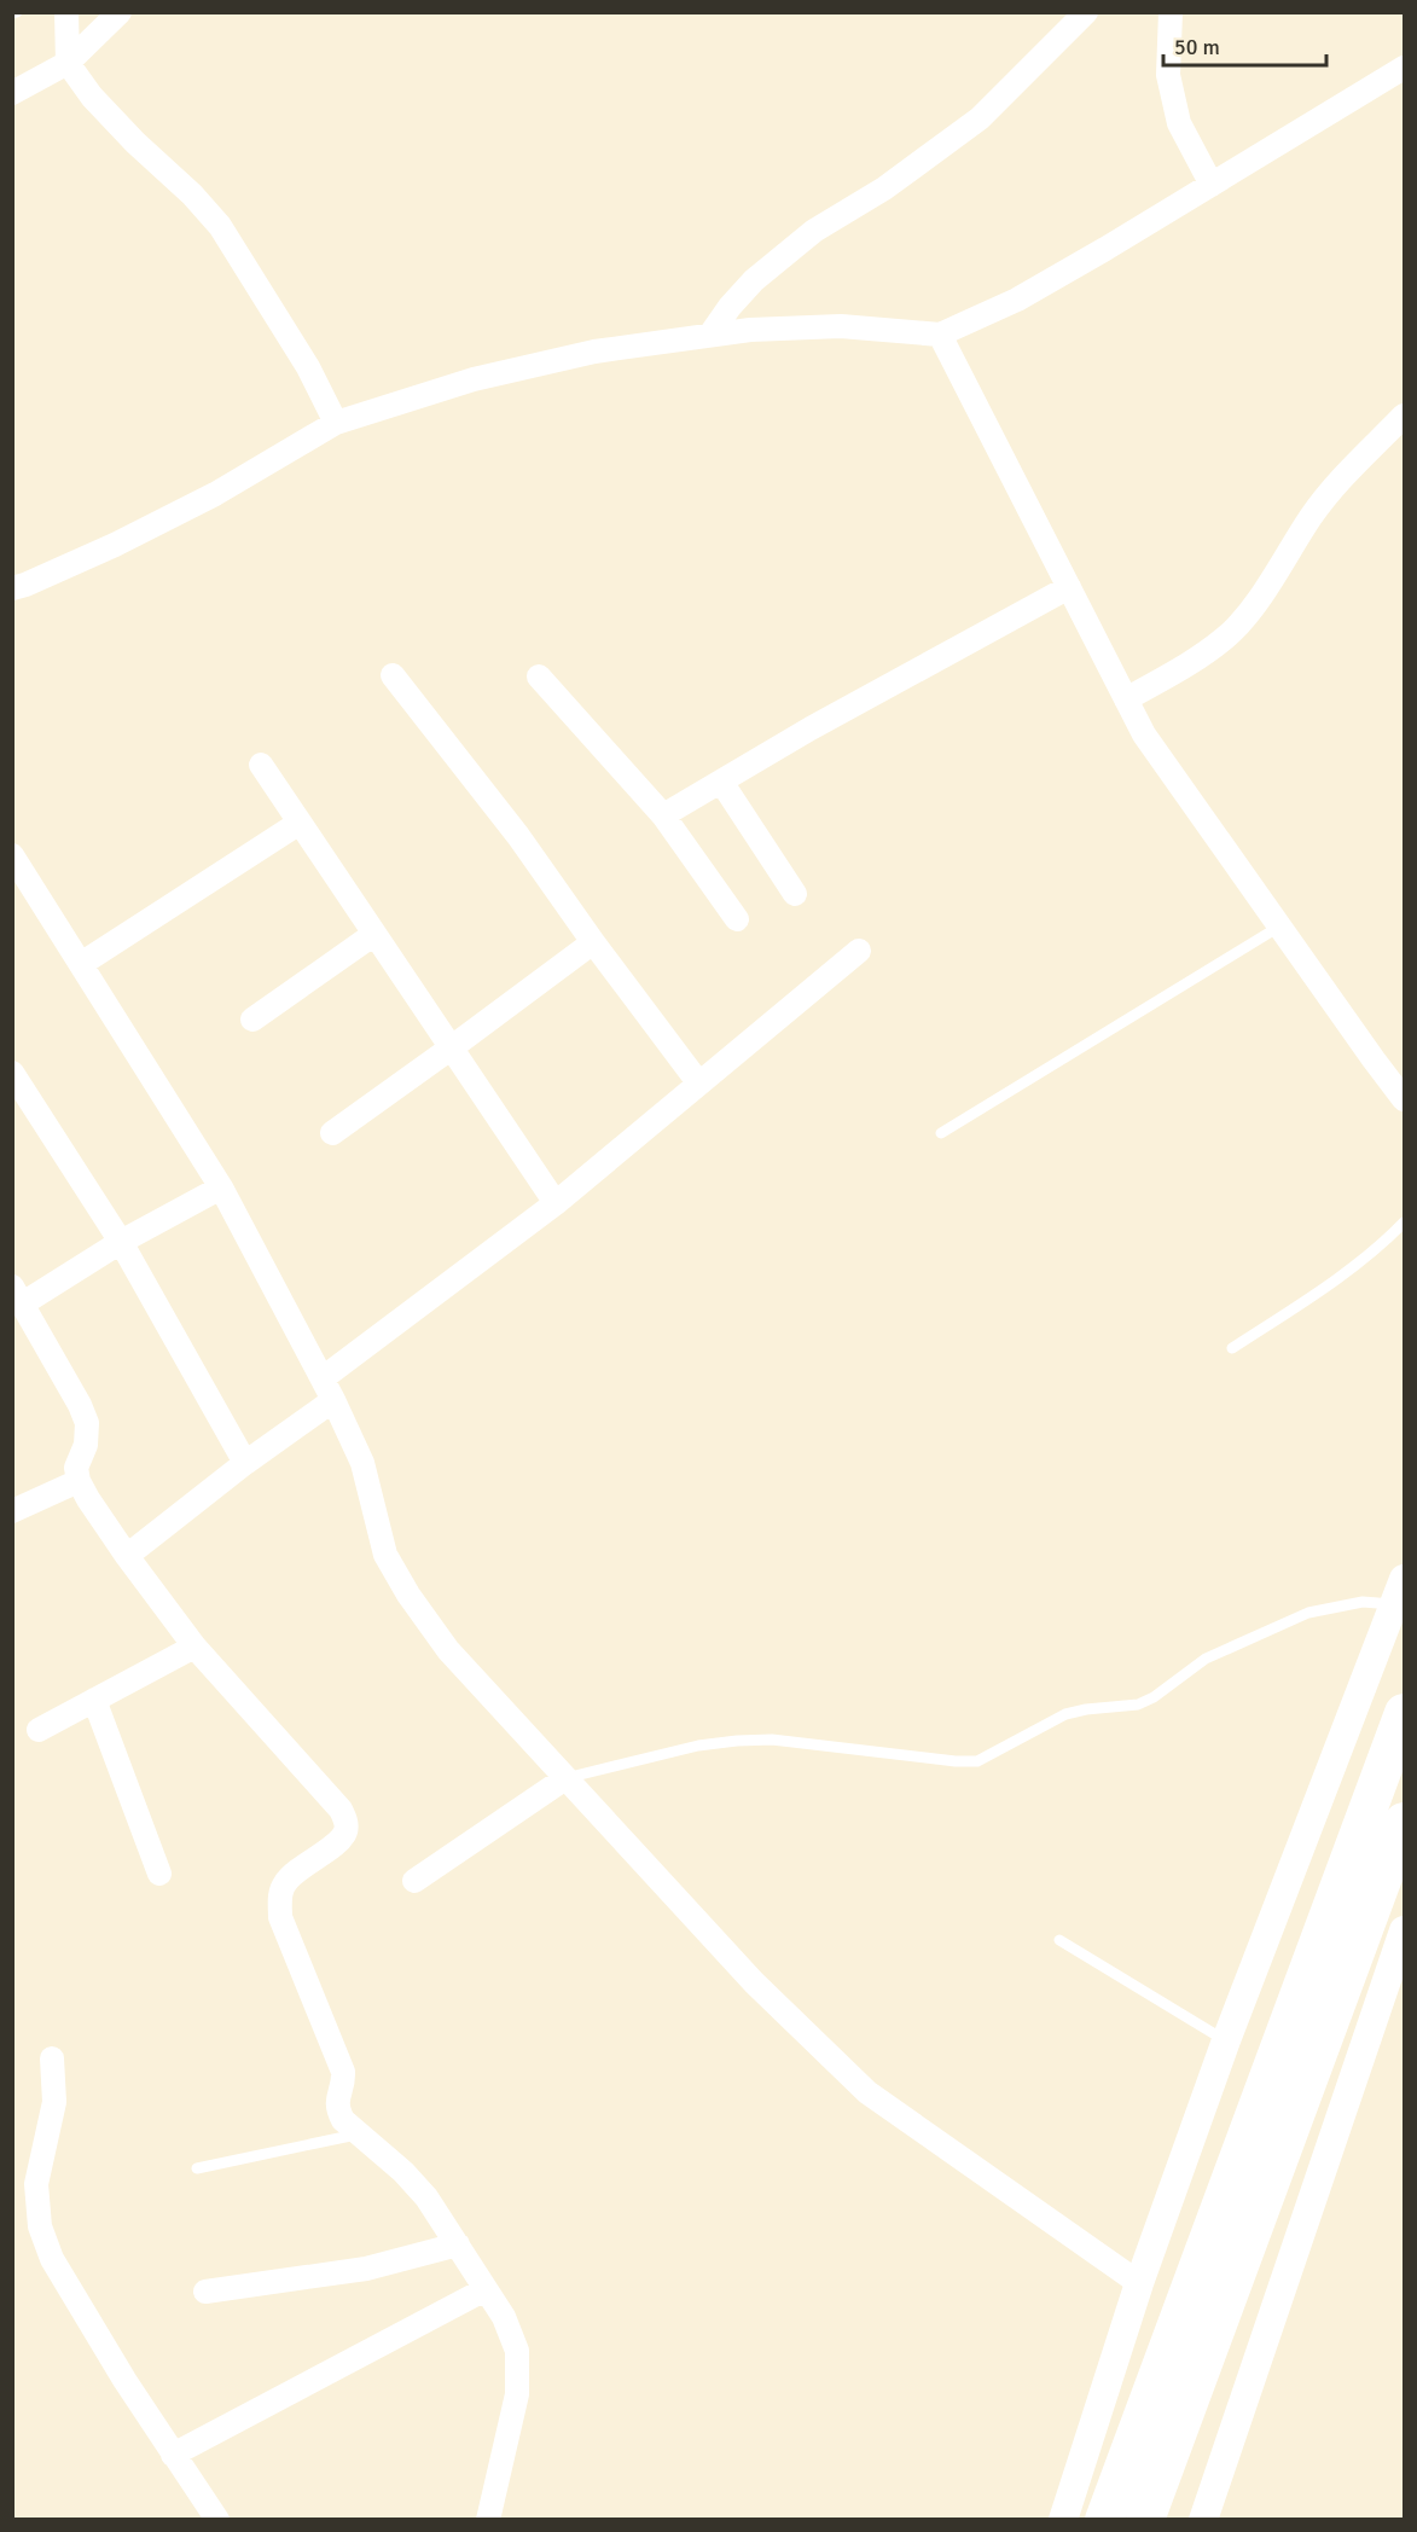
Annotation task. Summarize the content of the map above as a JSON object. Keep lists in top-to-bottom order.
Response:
{
  "scale_bar": "50 m"
}
